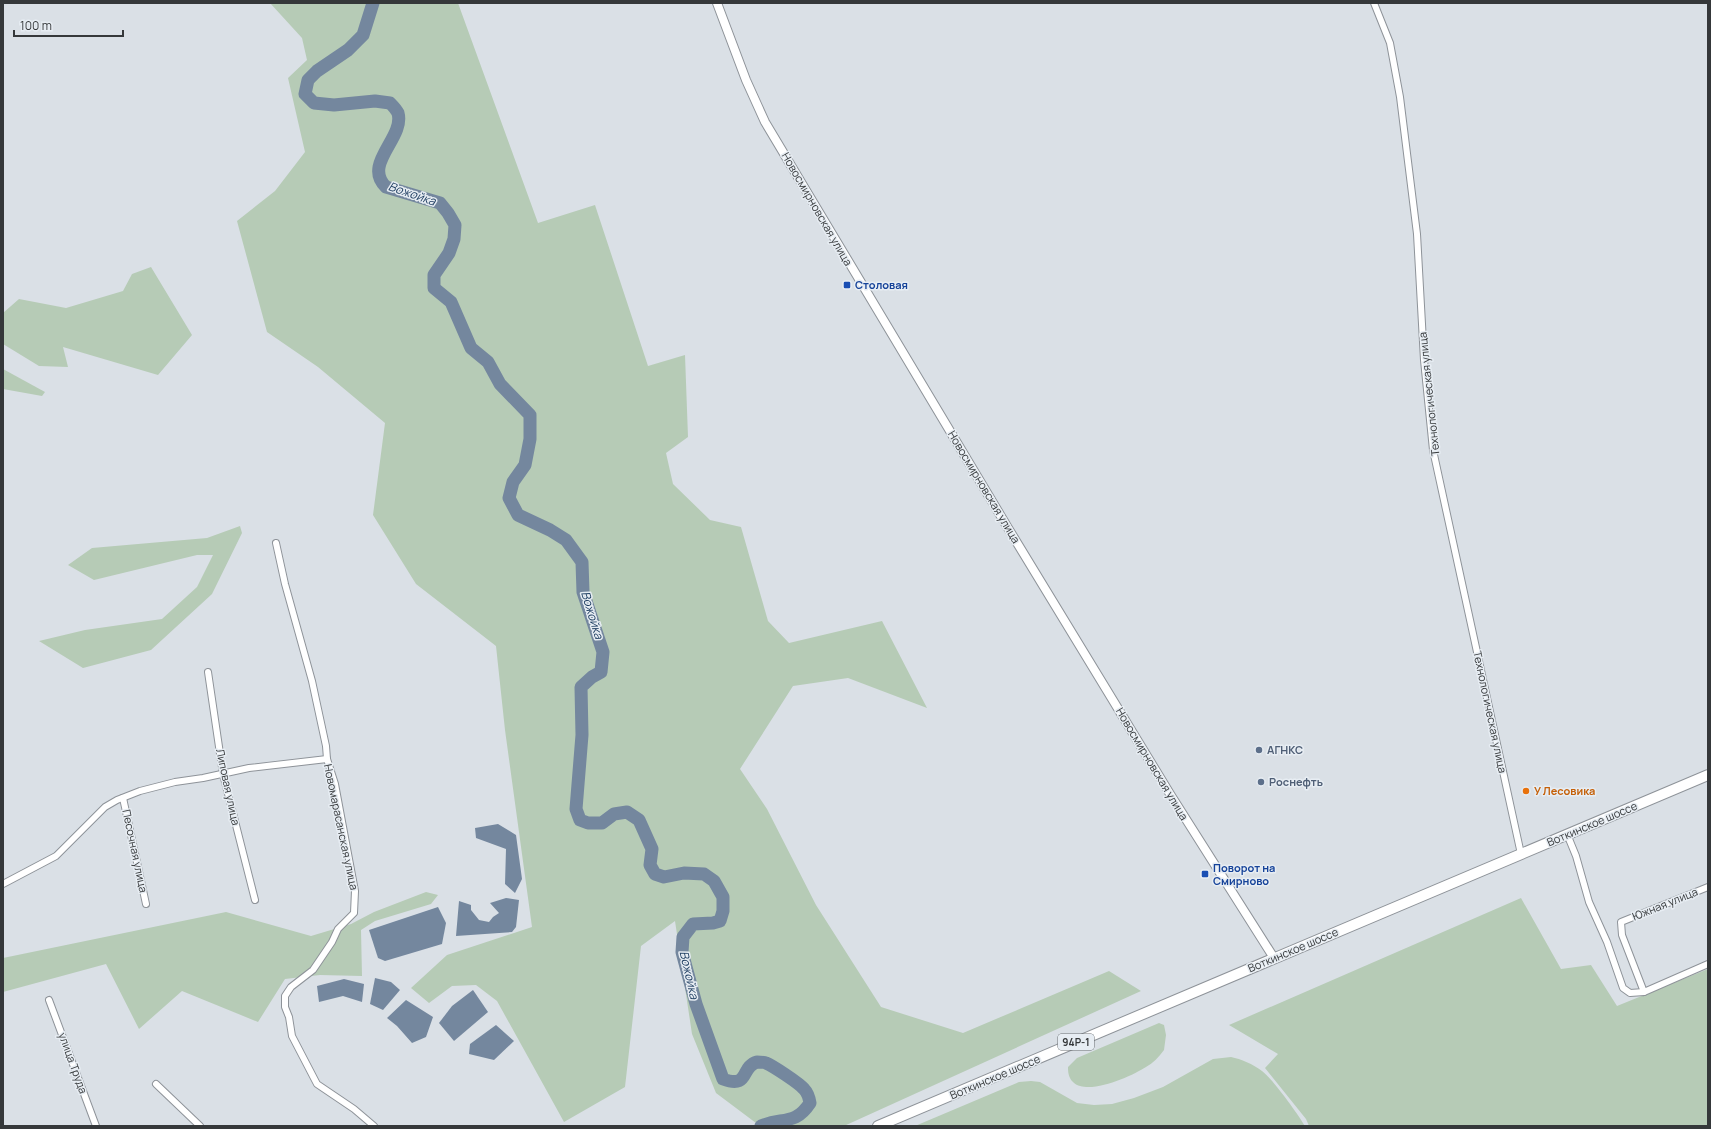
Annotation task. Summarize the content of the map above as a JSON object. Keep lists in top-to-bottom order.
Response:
{
  "streets": {
    "main road": ["Воткинское шоссе", "94Р-1"],
    "street": [
      "Новосмирновская улица",
      "Технологическая улица",
      "Липовая улица",
      "Новомарасанская улица",
      "Песочная улица",
      "Южная улица",
      "улица Труда"
    ]
  },
  "crossings": [
    ["Новосмирновская улица", "Воткинское шоссе"],
    ["Технологическая улица", "Воткинское шоссе"]
  ],
  "water": ["Вожойка"],
  "places": {
    "transit": ["Столовая", "Поворот на Смирново"],
    "other": ["АГНКС", "Роснефть", "У Лесовика"]
  },
  "scale_bar": "100 m"
}
